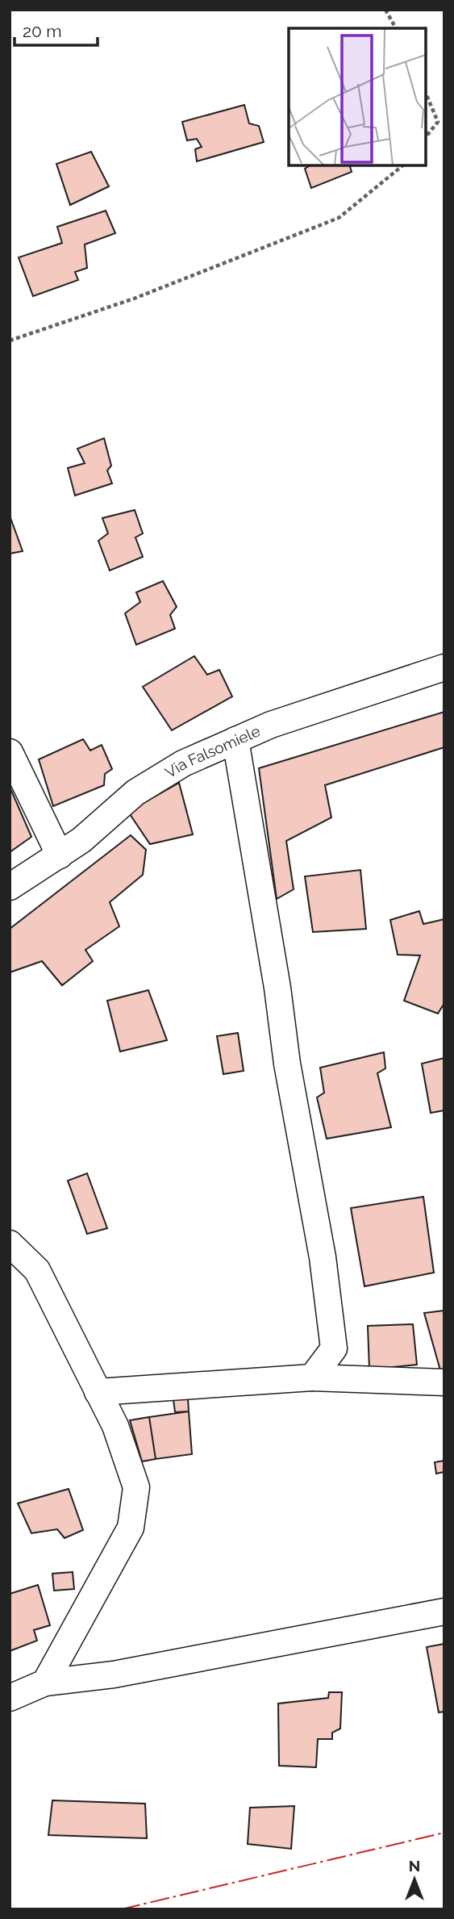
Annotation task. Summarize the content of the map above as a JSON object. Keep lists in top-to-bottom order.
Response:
{
  "streets": {
    "street": ["Via Falsomiele"]
  },
  "scale_bar": "20 m",
  "north": "top"
}
